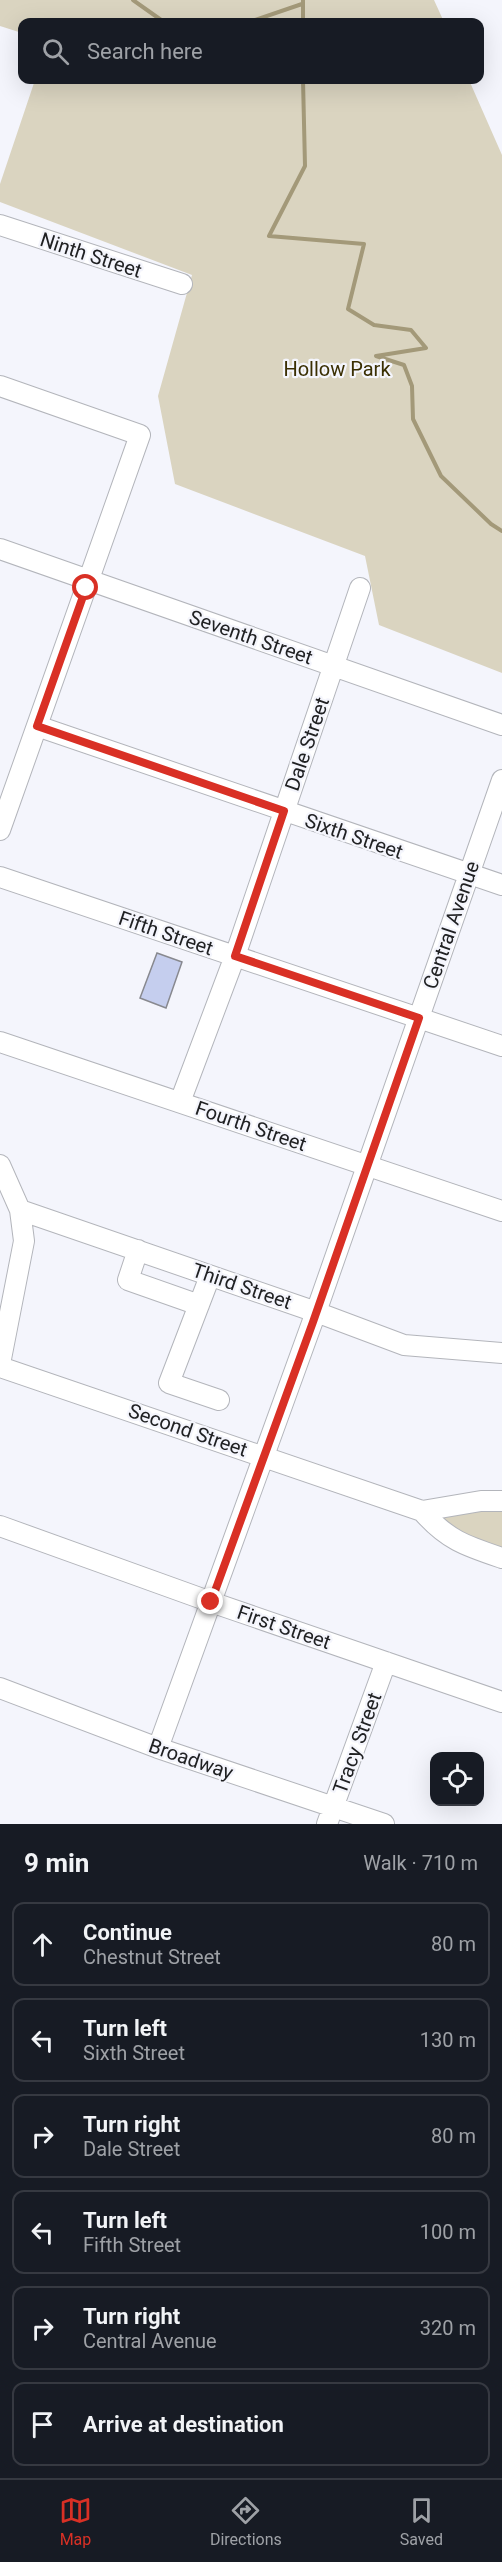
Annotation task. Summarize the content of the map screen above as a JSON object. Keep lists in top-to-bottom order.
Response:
{
  "streets": {
    "street": [
      "Ninth Street",
      "Seventh Street",
      "Dale Street",
      "Sixth Street",
      "Central Avenue",
      "Fifth Street",
      "Fourth Street",
      "Third Street",
      "Second Street",
      "First Street",
      "Tracy Street",
      "Broadway"
    ]
  },
  "crossings": [
    ["Seventh Street", "Dale Street"],
    ["Dale Street", "Sixth Street"],
    ["Dale Street", "Fifth Street"],
    ["Dale Street", "Fourth Street"],
    ["Sixth Street", "Central Avenue"],
    ["Central Avenue", "Fifth Street"],
    ["Central Avenue", "Fourth Street"],
    ["Central Avenue", "Third Street"],
    ["Central Avenue", "Second Street"],
    ["Central Avenue", "First Street"],
    ["Central Avenue", "Broadway"],
    ["First Street", "Tracy Street"],
    ["Tracy Street", "Broadway"]
  ],
  "parks": ["Hollow Park"],
  "page": {
    "search": "Search here",
    "heading": ["9 min", "Walk · 710 m"],
    "list": [
      ["Continue", "Chestnut Street", "80 m"],
      ["Turn left", "Sixth Street", "130 m"],
      ["Turn right", "Dale Street", "80 m"],
      ["Turn left", "Fifth Street", "100 m"],
      ["Turn right", "Central Avenue", "320 m"],
      "Arrive at destination"
    ],
    "nav": ["Map", "Directions", "Saved"]
  }
}
